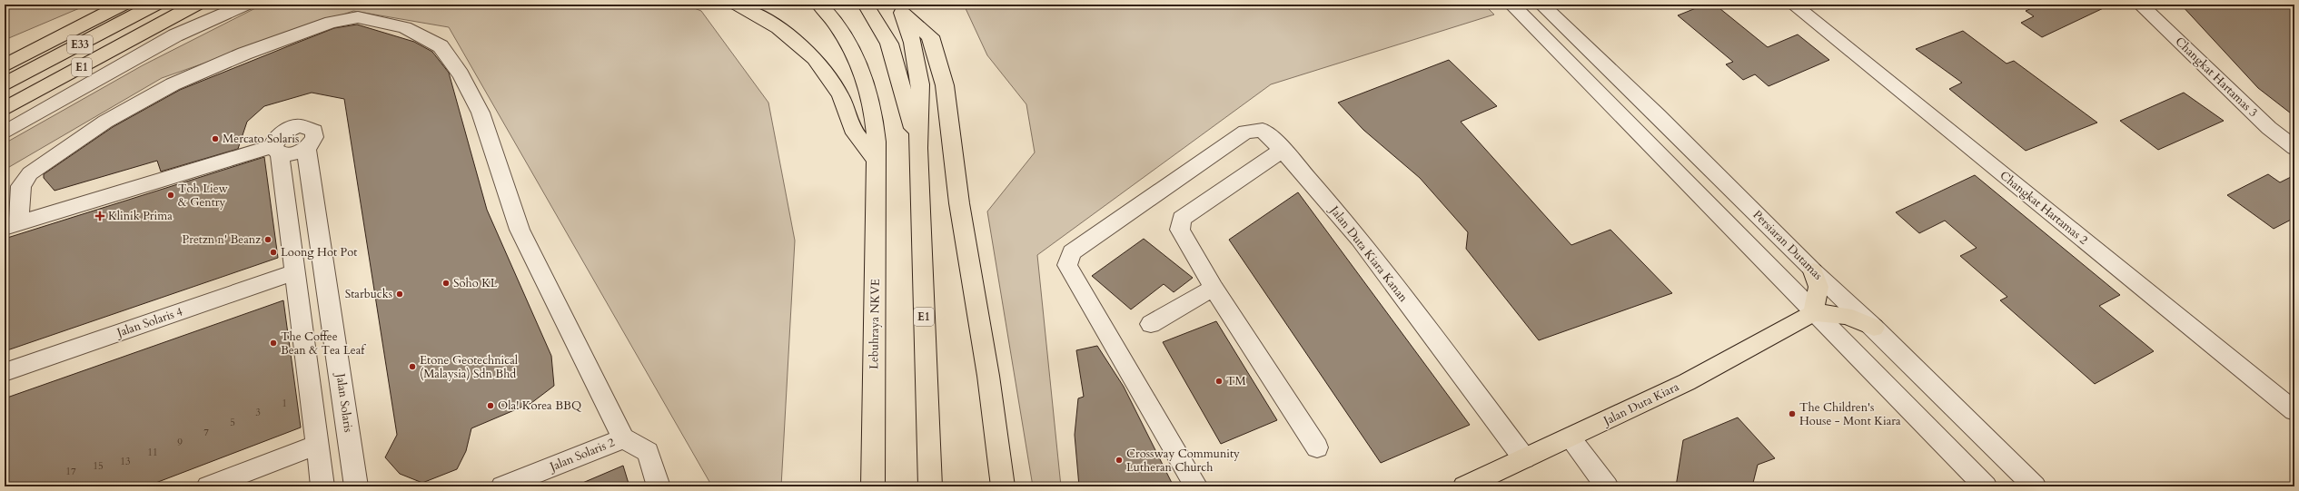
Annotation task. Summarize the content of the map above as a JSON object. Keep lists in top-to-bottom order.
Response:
{
  "streets": {
    "main road": [
      "E33",
      "E1",
      "Lebuhraya NKVE",
      "Jalan Duta Kiara"
    ],
    "street": [
      "Changkat Hartamas 3",
      "Changkat Hartamas 2",
      "Persiaran Dutamas",
      "Jalan Duta Kiara Kanan",
      "Jalan Solaris 4",
      "Jalan Solaris",
      "Jalan Solaris 2"
    ]
  },
  "crossings": [
    ["Jalan Duta Kiara Kanan", "Jalan Duta Kiara"]
  ],
  "places": {
    "other": [
      "Mercato Solaris",
      "Toh Liew & Gentry",
      "Pretzn n' Beanz",
      "Loong Hot Pot",
      "Soho KL",
      "Starbucks",
      "The Coffee Bean & Tea Leaf",
      "Etone Geotechnical (Malaysia) Sdn Bhd",
      "TM",
      "Ola! Korea BBQ",
      "The Children's House - Mont Kiara",
      "Crossway Community Lutheran Church"
    ],
    "health": ["Klinik Prima"]
  },
  "house_numbers": [
    "1",
    "3",
    "5",
    "7",
    "9",
    "11",
    "13",
    "15",
    "17"
  ]
}
